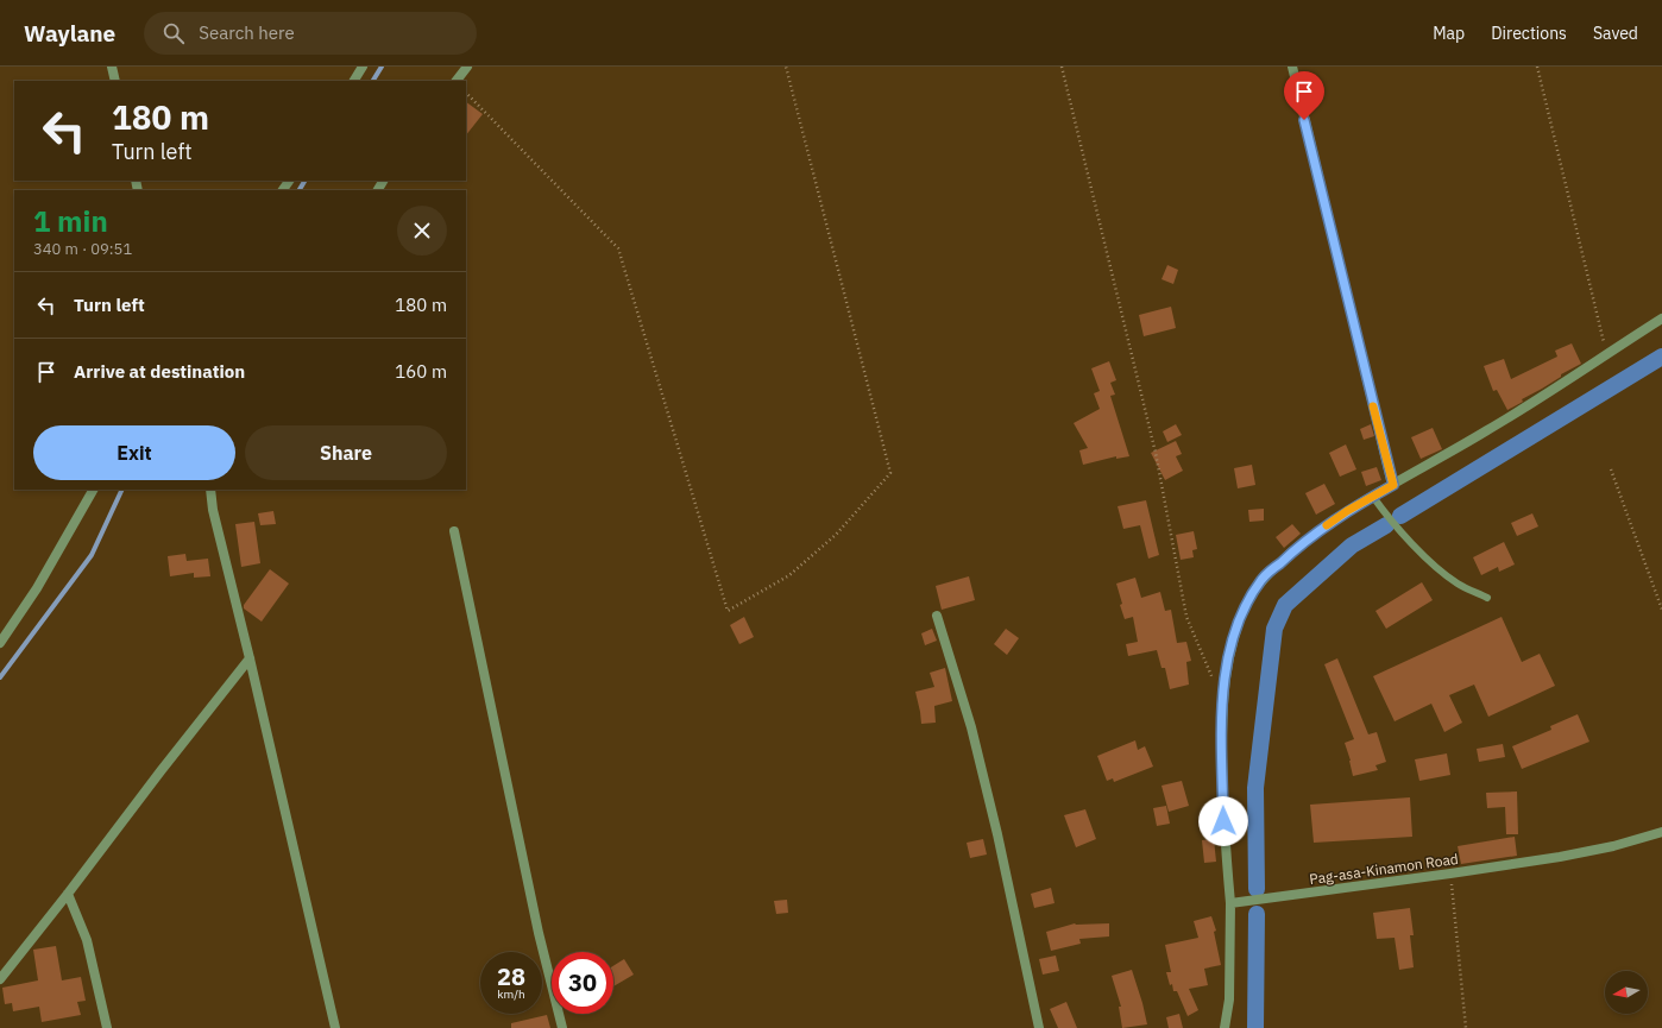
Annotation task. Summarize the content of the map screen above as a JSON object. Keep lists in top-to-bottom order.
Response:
{
  "streets": {
    "street": ["Pag-asa-Kinamon Road"]
  },
  "north": "left",
  "page": {
    "header": "Waylane",
    "search": "Search here",
    "nav": ["Map", "Directions", "Saved"],
    "turn": ["180 m", "Turn left"],
    "heading": ["1 min", "340 m · 09:51"],
    "list": [
      {
        "name": "Turn left",
        "value": "180 m"
      },
      {
        "name": "Arrive at destination",
        "value": "160 m"
      }
    ],
    "buttons": ["Exit", "Share"],
    "speed": "28 km/h",
    "limit": "30"
  }
}
